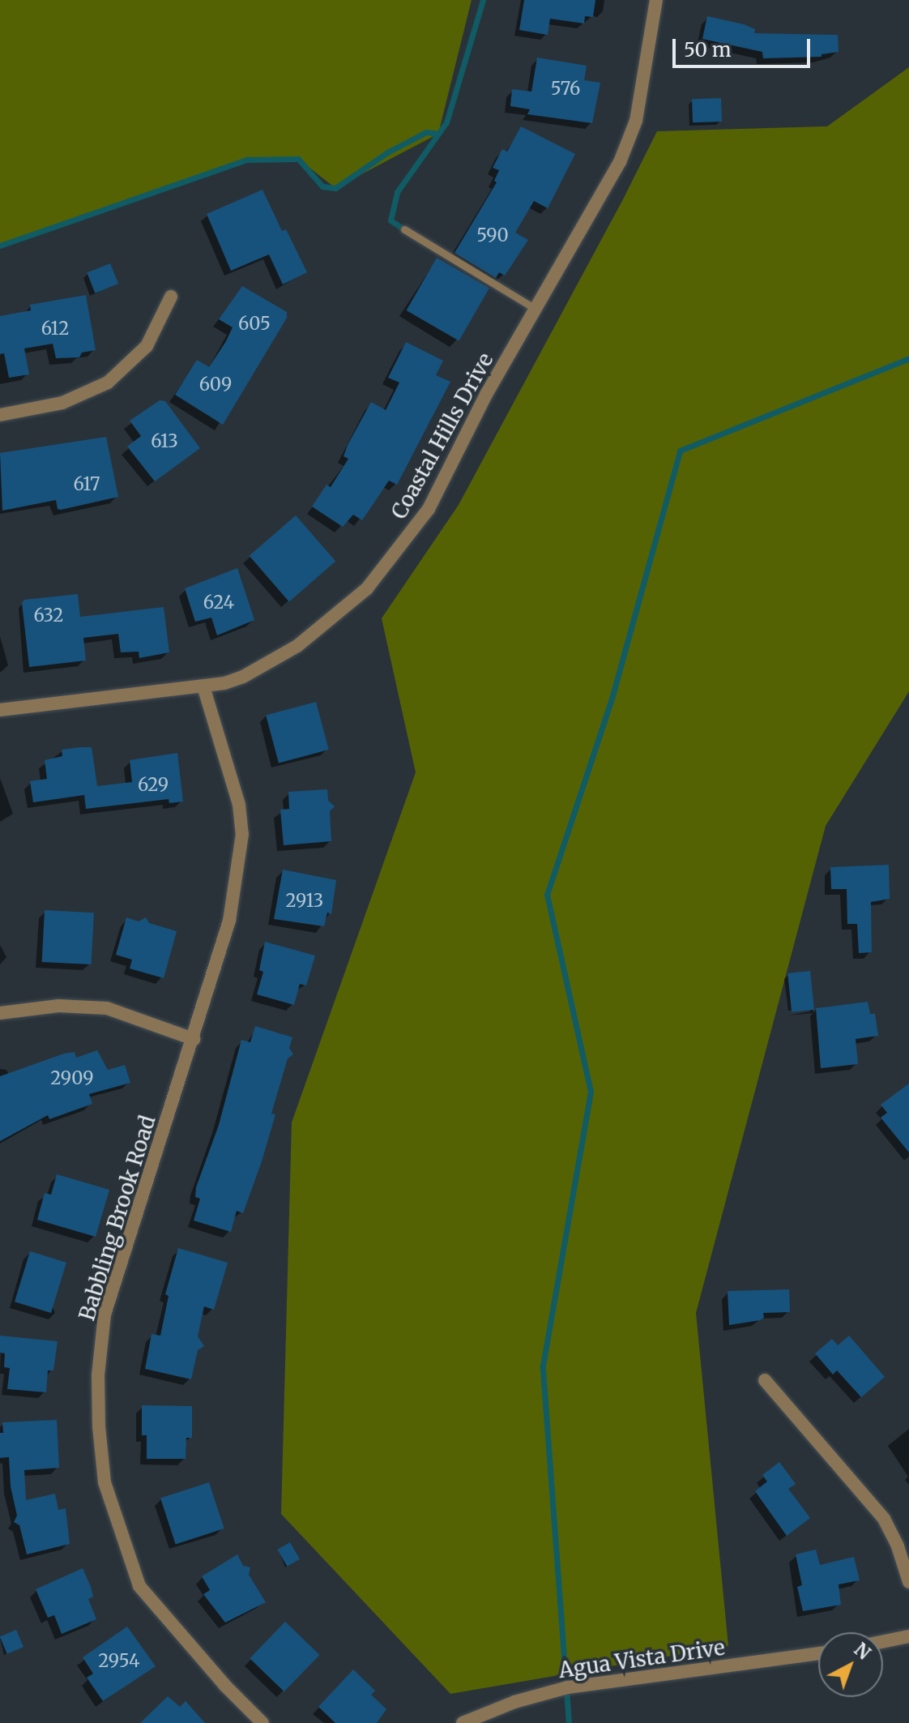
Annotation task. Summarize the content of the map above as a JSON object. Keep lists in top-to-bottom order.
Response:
{
  "streets": {
    "street": ["Coastal Hills Drive", "Babbling Brook Road", "Agua Vista Drive"]
  },
  "crossings": [
    ["Coastal Hills Drive", "Babbling Brook Road"]
  ],
  "house_numbers": [
    "576",
    "590",
    "605",
    "612",
    "609",
    "613",
    "617",
    "624",
    "632",
    "629",
    "2913",
    "2909",
    "2954"
  ],
  "scale_bar": "50 m",
  "north": "top right"
}
